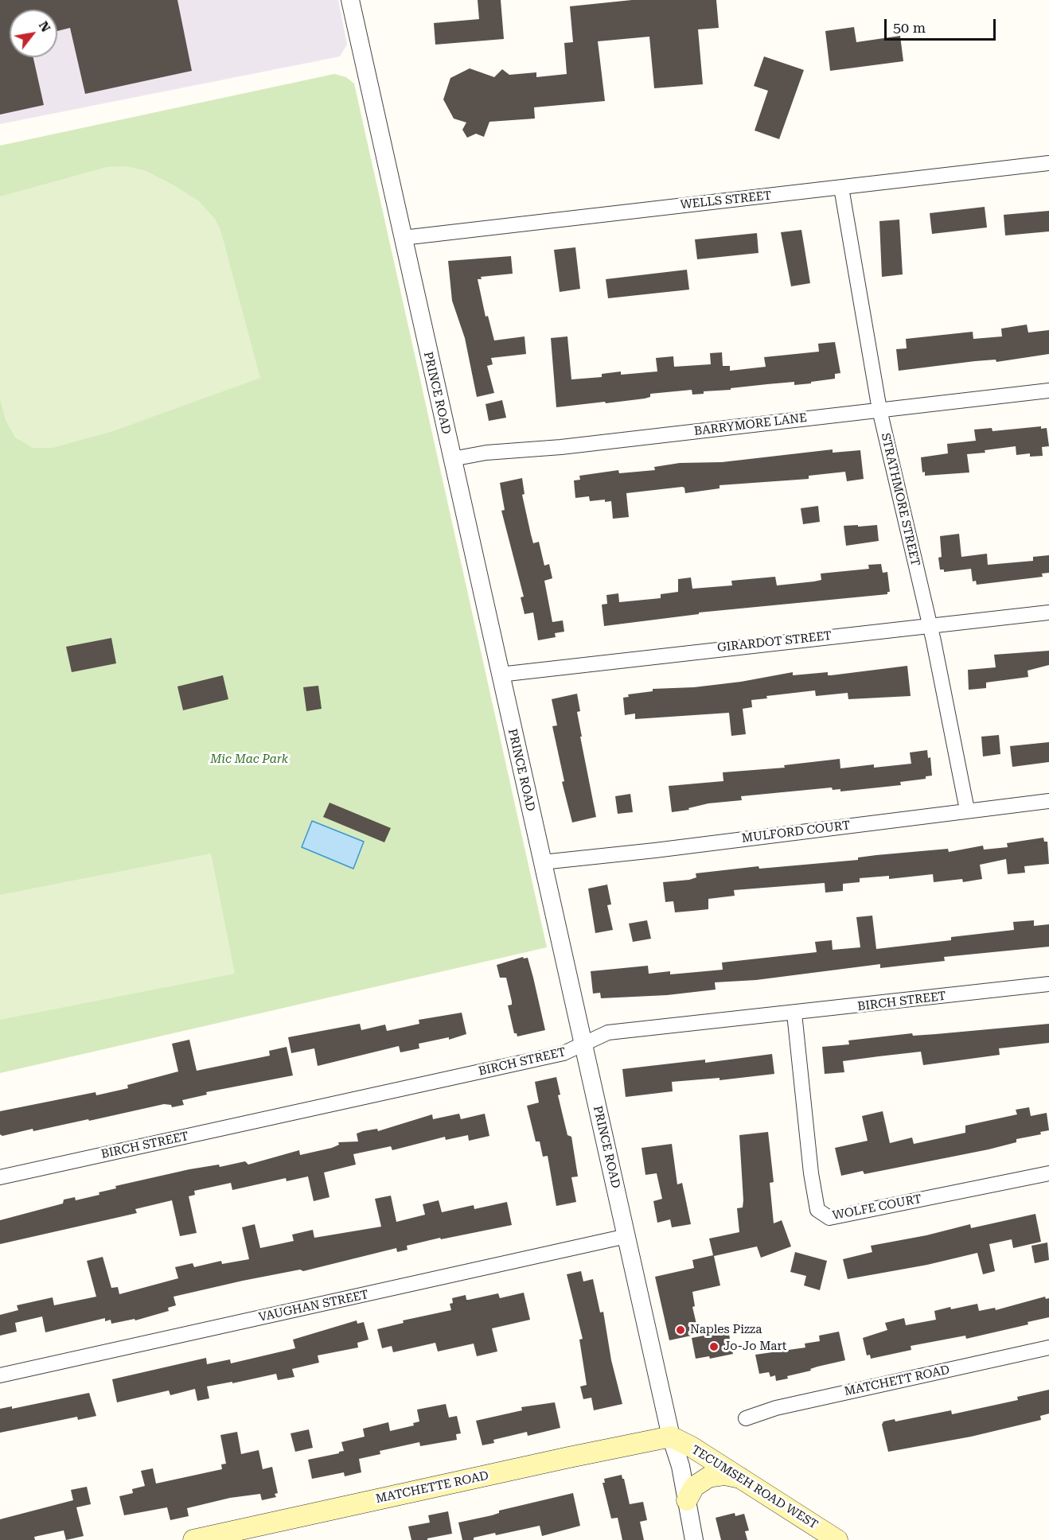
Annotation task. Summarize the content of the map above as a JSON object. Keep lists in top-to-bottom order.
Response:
{
  "streets": {
    "main road": ["MATCHETTE ROAD", "TECUMSEH ROAD WEST"],
    "street": [
      "WELLS STREET",
      "PRINCE ROAD",
      "BARRYMORE LANE",
      "STRATHMORE STREET",
      "GIRARDOT STREET",
      "MULFORD COURT",
      "BIRCH STREET",
      "WOLFE COURT",
      "VAUGHAN STREET",
      "MATCHETT ROAD"
    ]
  },
  "crossings": [
    ["WELLS STREET", "PRINCE ROAD"],
    ["WELLS STREET", "STRATHMORE STREET"],
    ["PRINCE ROAD", "BARRYMORE LANE"],
    ["PRINCE ROAD", "GIRARDOT STREET"],
    ["PRINCE ROAD", "MULFORD COURT"],
    ["PRINCE ROAD", "BIRCH STREET"],
    ["PRINCE ROAD", "VAUGHAN STREET"],
    ["PRINCE ROAD", "MATCHETTE ROAD"],
    ["PRINCE ROAD", "TECUMSEH ROAD WEST"],
    ["BARRYMORE LANE", "STRATHMORE STREET"],
    ["STRATHMORE STREET", "GIRARDOT STREET"],
    ["STRATHMORE STREET", "MULFORD COURT"],
    ["BIRCH STREET", "WOLFE COURT"],
    ["MATCHETTE ROAD", "TECUMSEH ROAD WEST"]
  ],
  "parks": ["Mic Mac Park"],
  "places": ["Naples Pizza", "Jo-Jo Mart"],
  "scale_bar": "50 m",
  "north": "top right"
}
